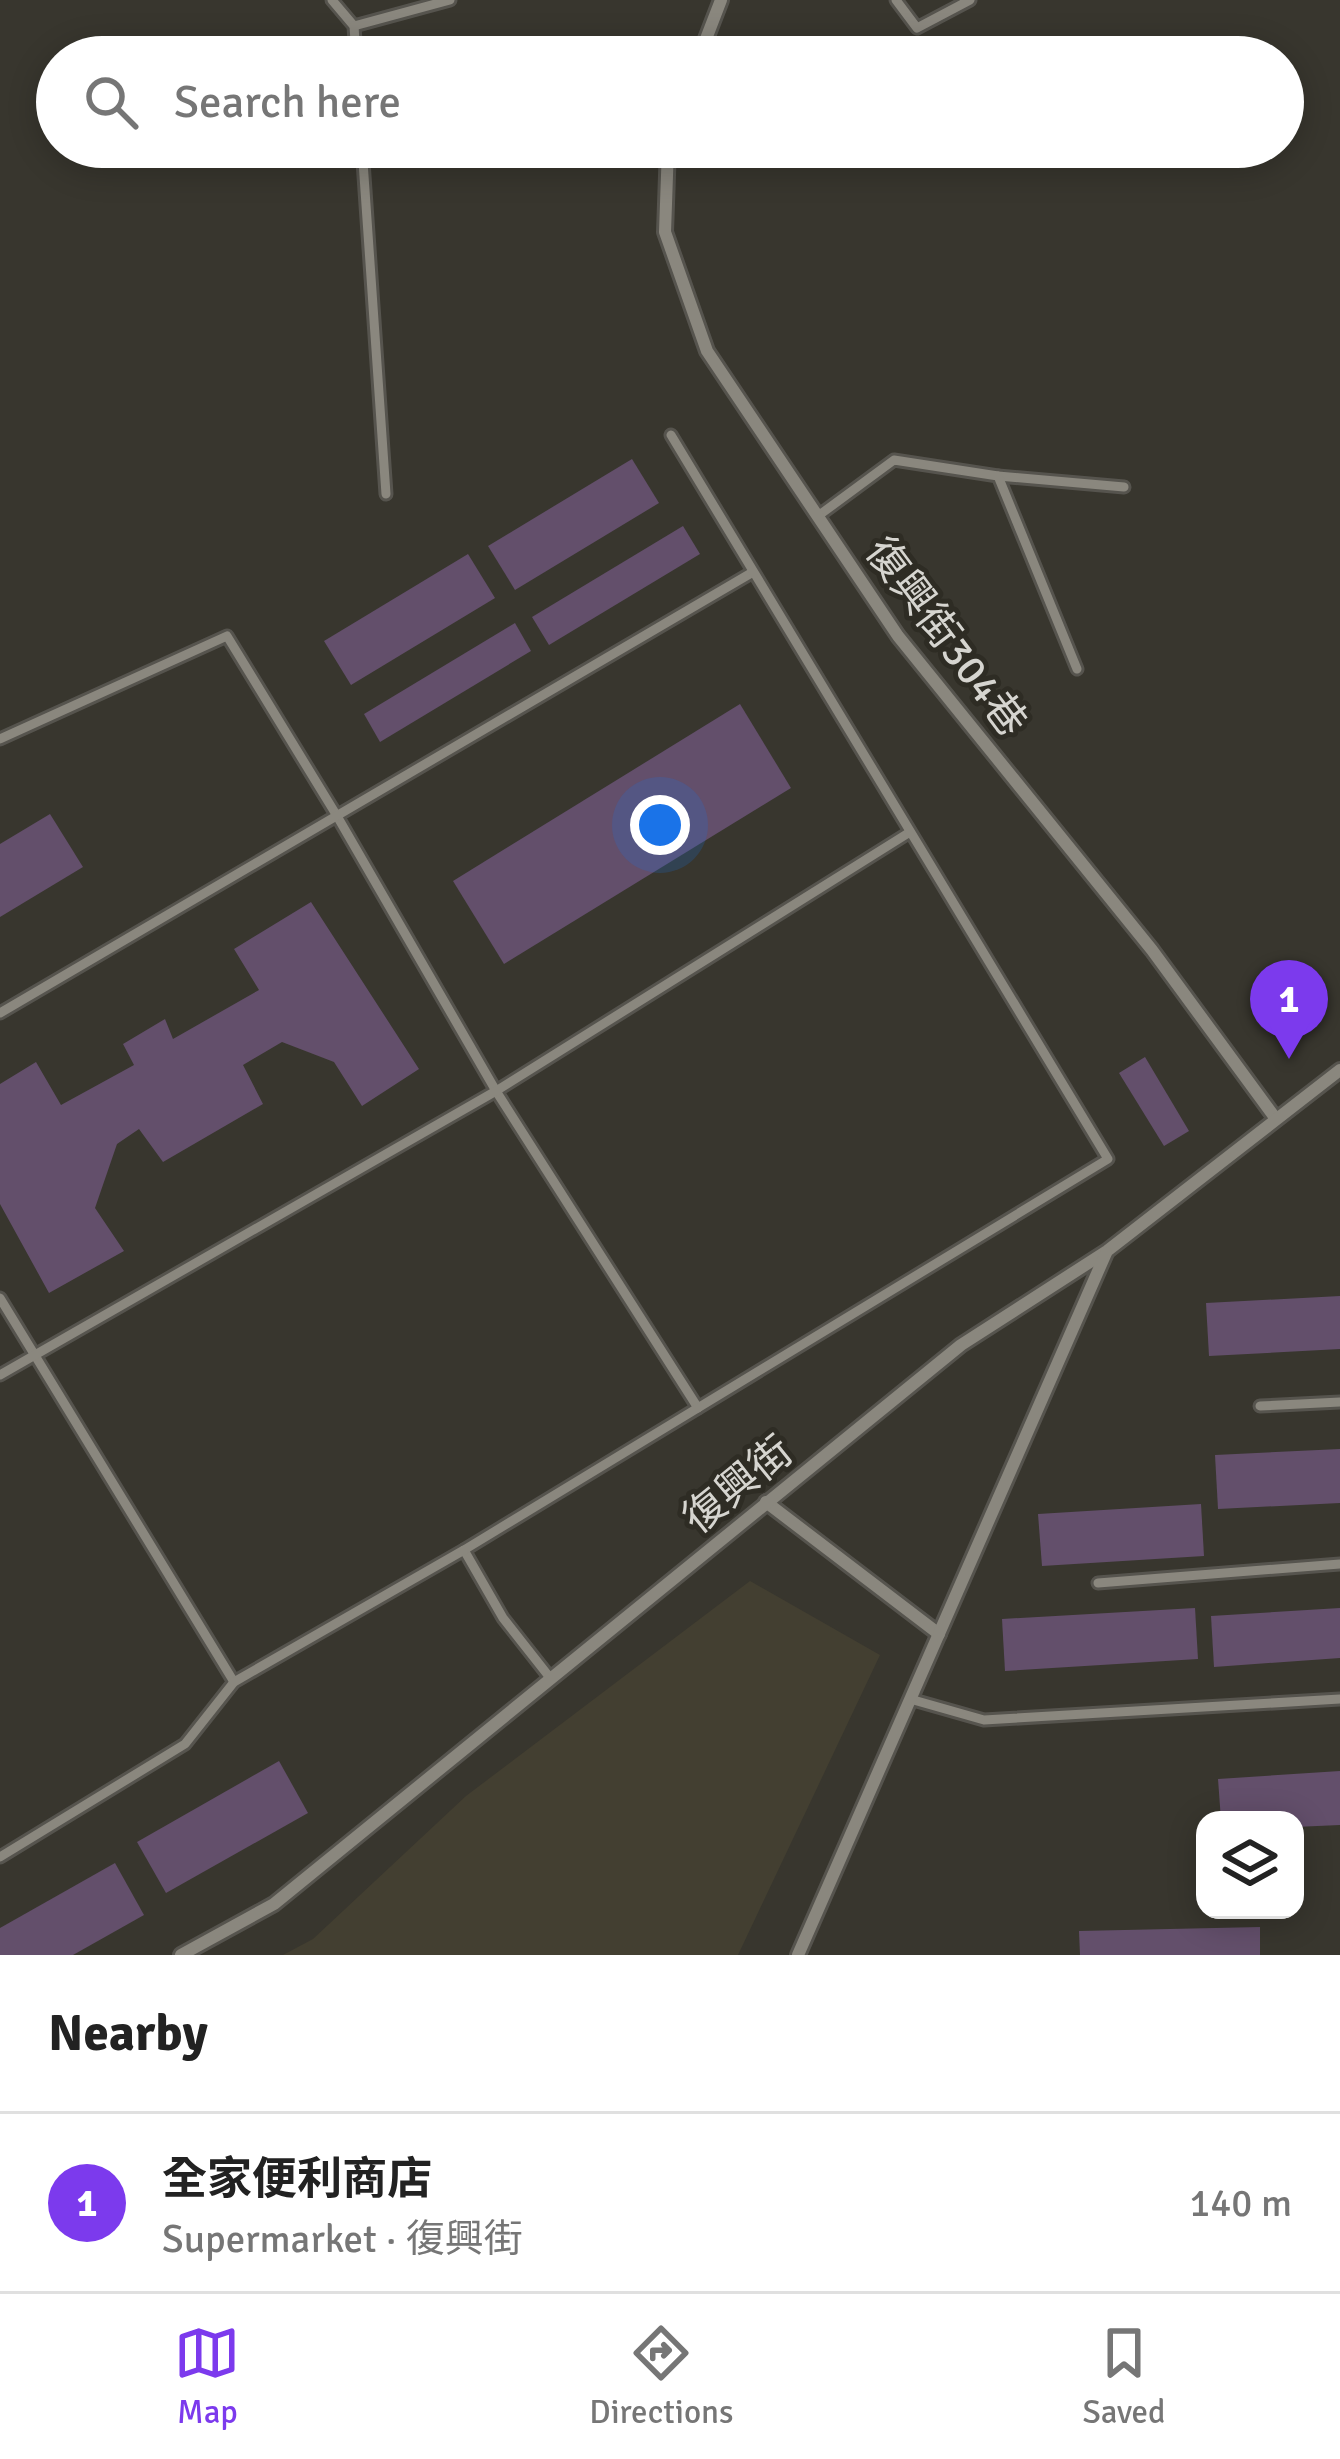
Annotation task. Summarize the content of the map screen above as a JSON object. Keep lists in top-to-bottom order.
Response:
{
  "streets": {
    "street": ["復興街304巷", "復興街"]
  },
  "crossings": [
    ["復興街304巷", "復興街"]
  ],
  "page": {
    "search": "Search here",
    "pins": "1",
    "heading": "Nearby",
    "list": [
      {
        "mark": "1",
        "name": "全家便利商店",
        "note": "Supermarket · 復興街",
        "value": "140 m"
      }
    ],
    "nav": ["Map", "Directions", "Saved"]
  }
}
